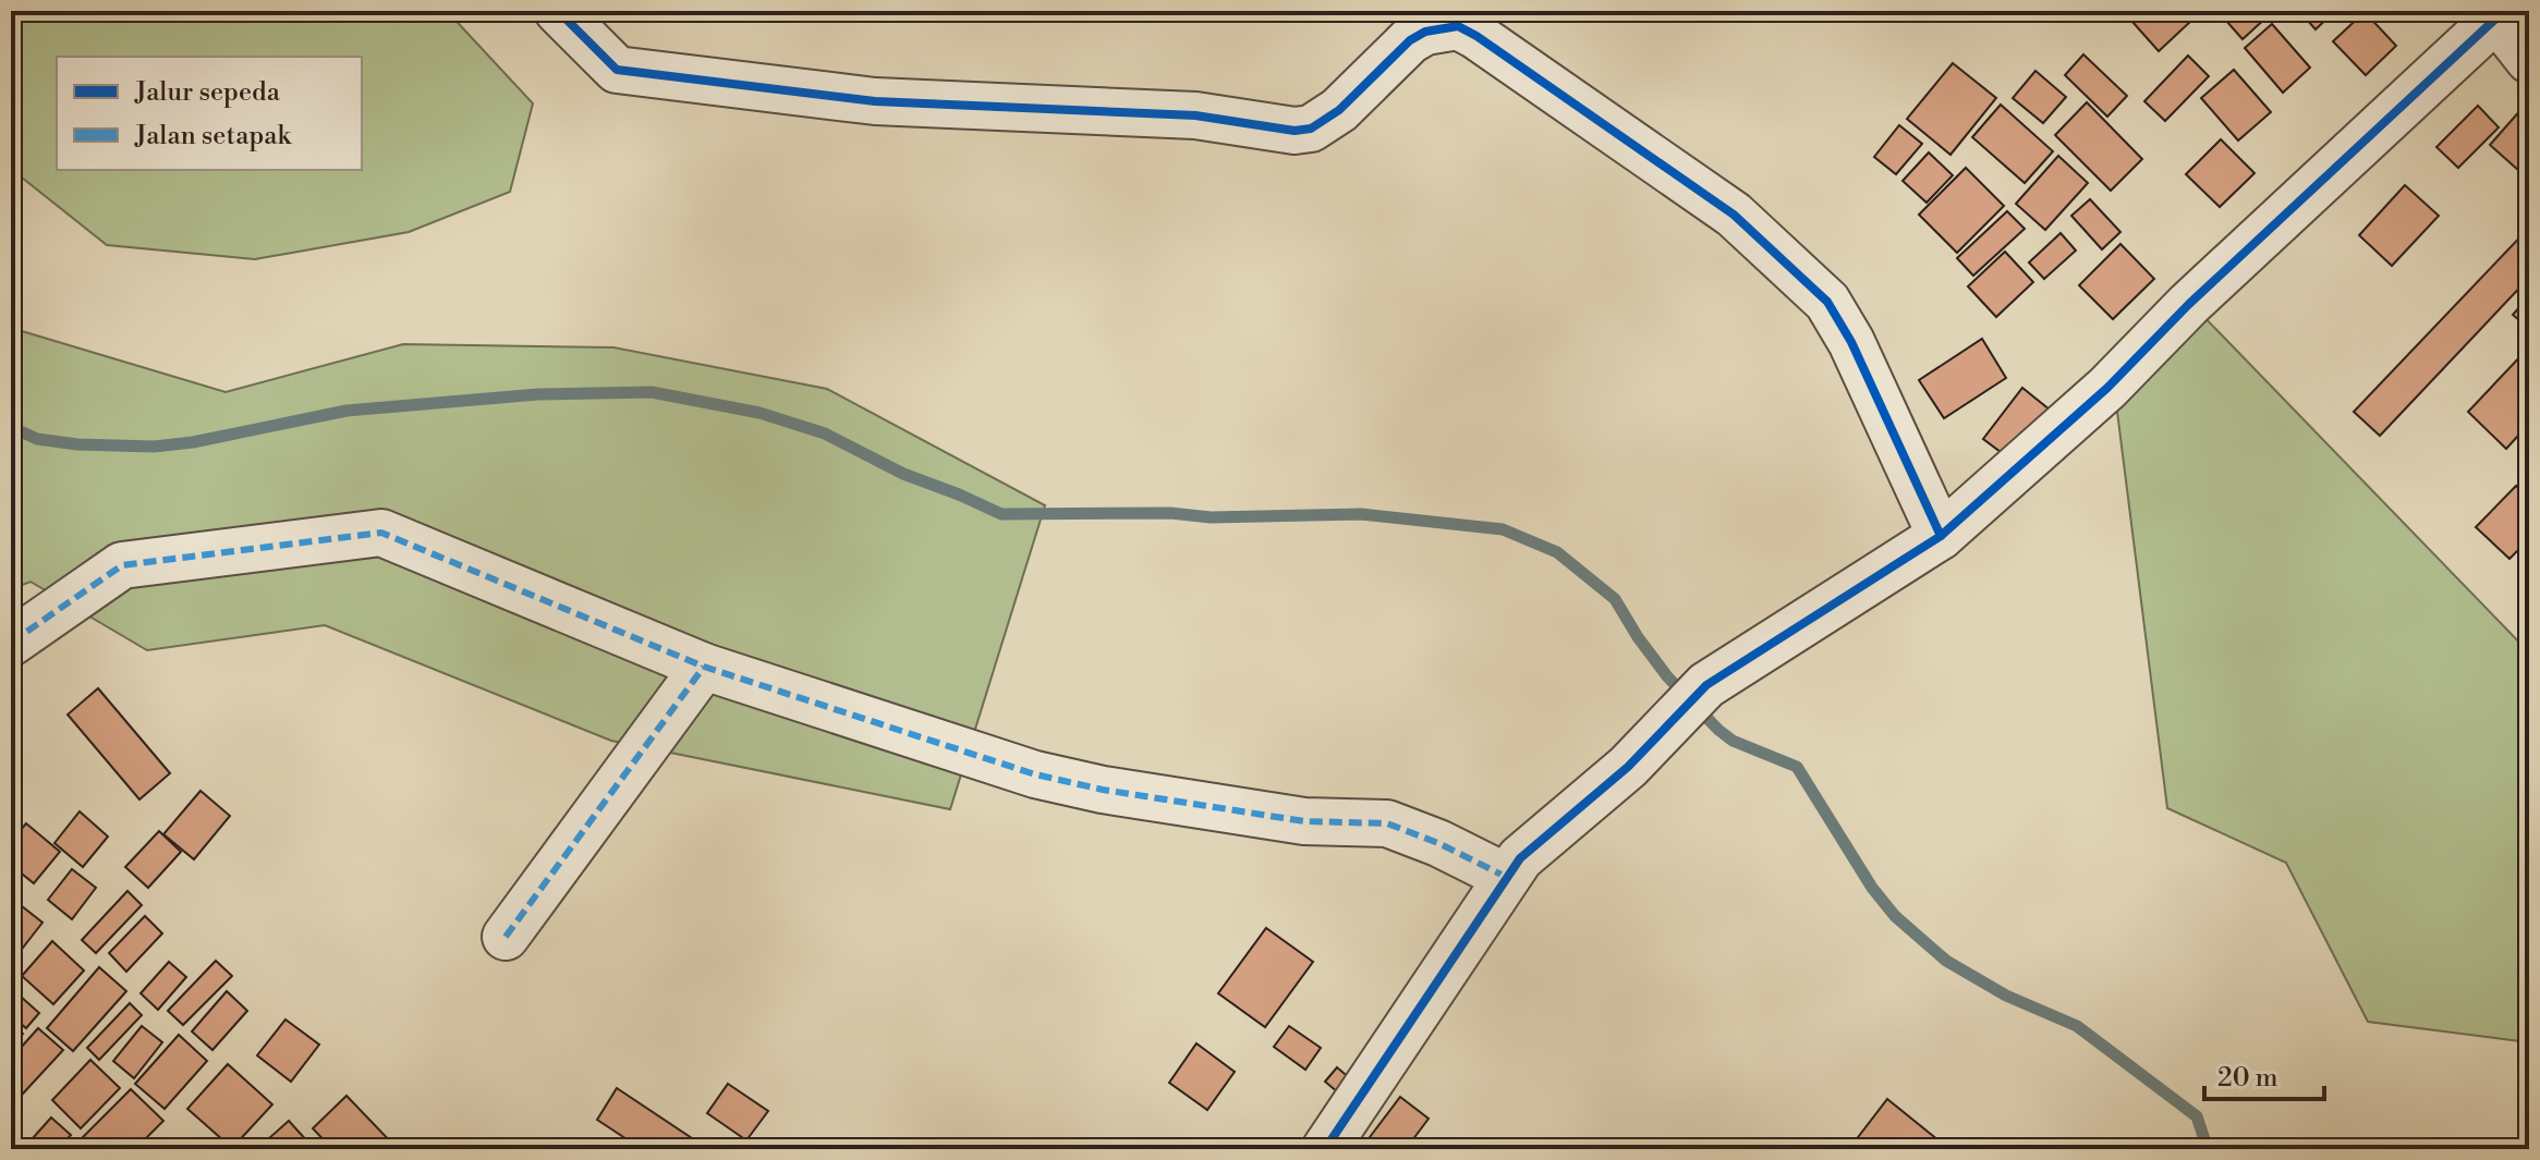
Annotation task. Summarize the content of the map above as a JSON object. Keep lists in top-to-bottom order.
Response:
{
  "legend": ["Jalur sepeda", "Jalan setapak"],
  "scale_bar": "20 m"
}
